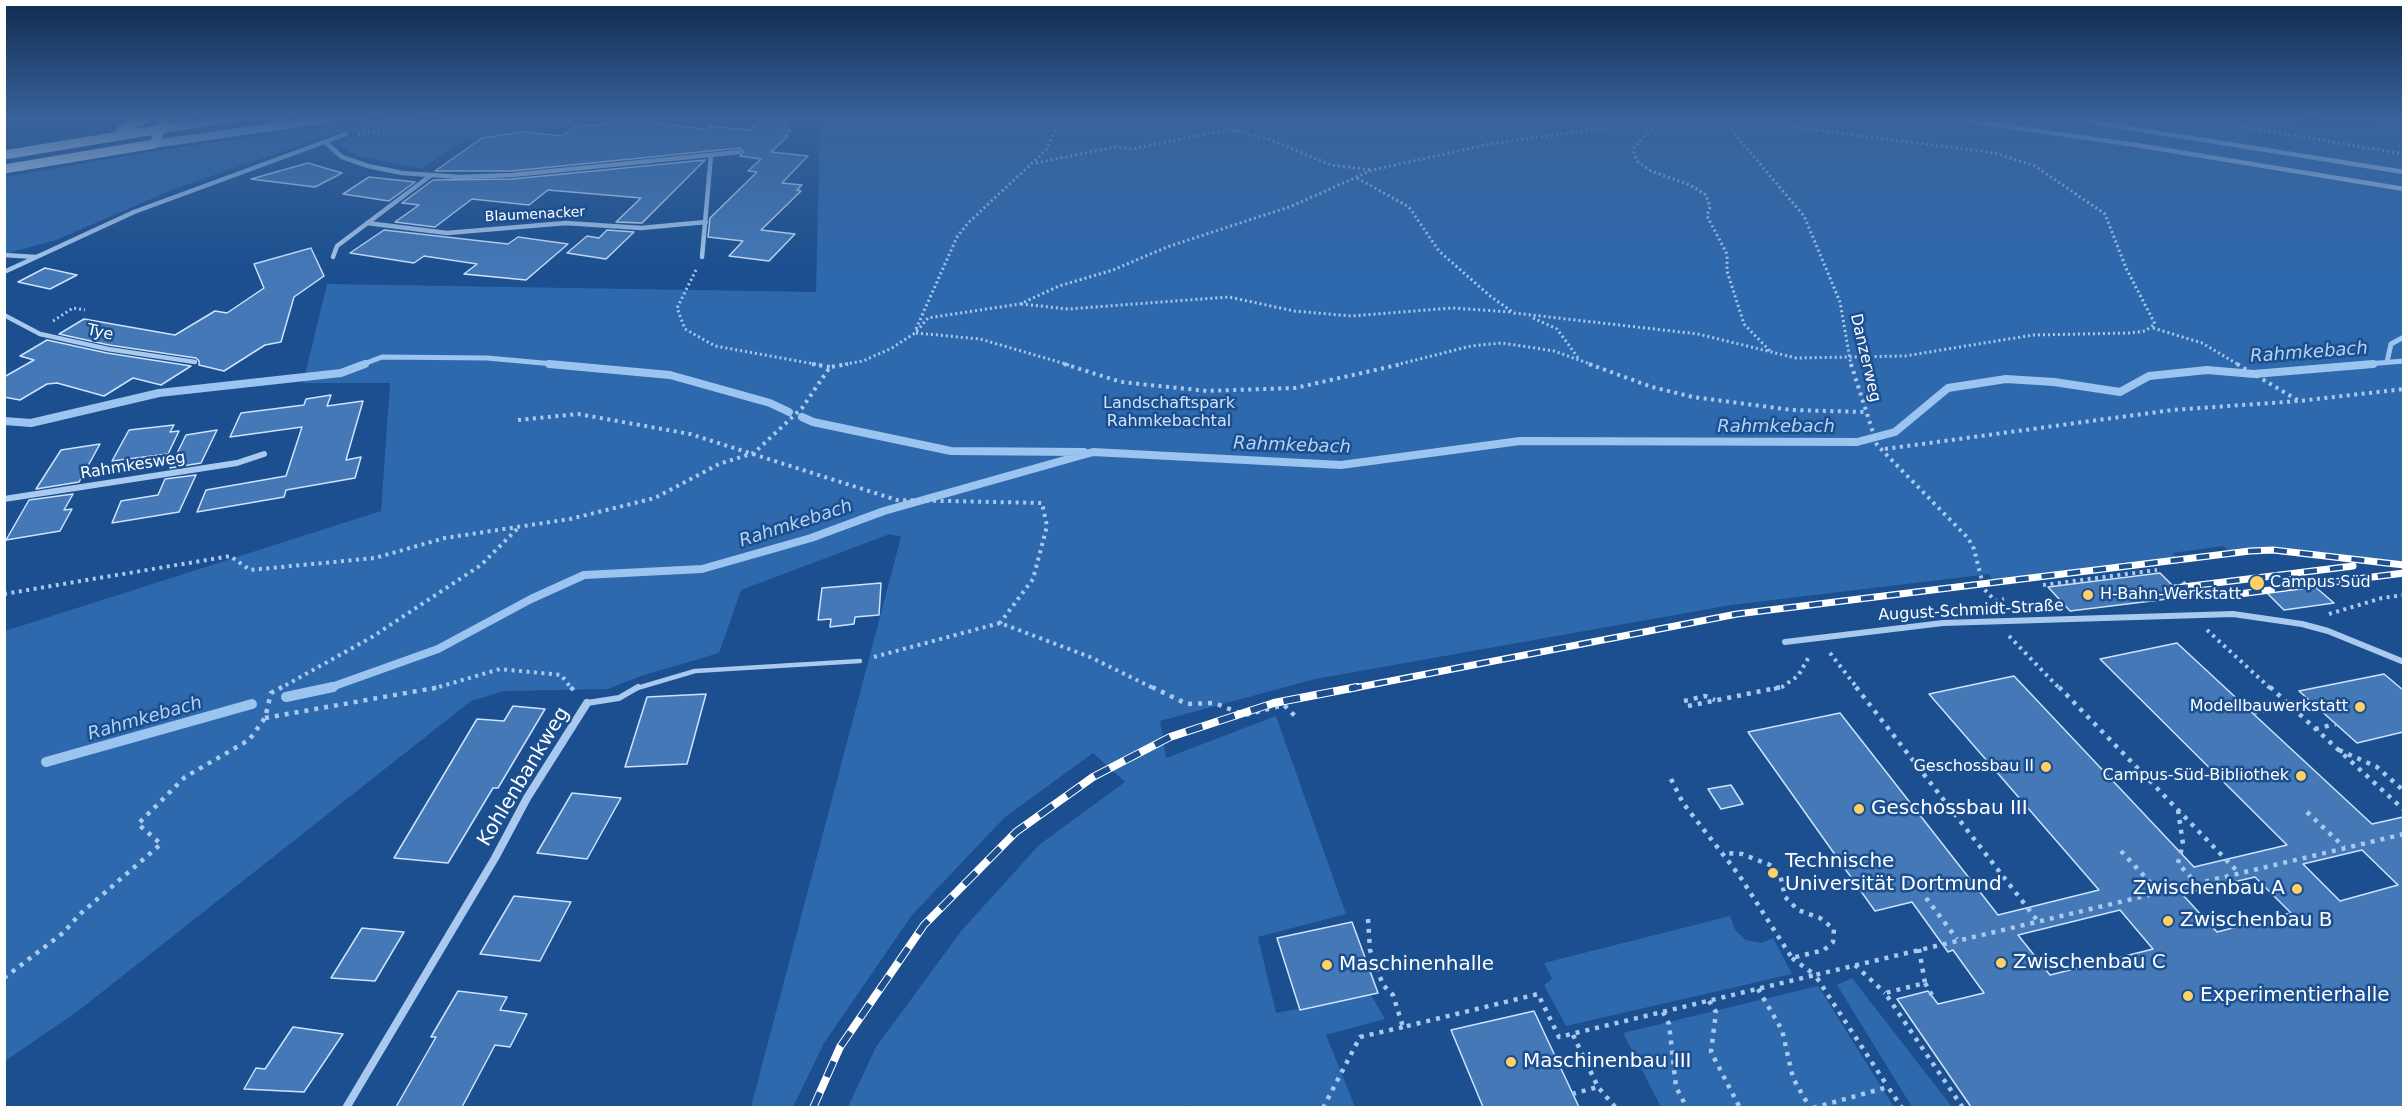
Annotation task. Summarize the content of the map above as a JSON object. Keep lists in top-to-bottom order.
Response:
{
  "streets": {
    "street": [
      "Blaumenacker",
      "Tye",
      "Rahmkesweg",
      "August-Schmidt-Straße",
      "Kohlenbankweg"
    ],
    "path": ["Danzerweg"]
  },
  "water": ["Rahmkebach"],
  "parks": ["Landschaftspark Rahmkebachtal"],
  "places": [
    "Campus Süd",
    "H-Bahn-Werkstatt",
    "Modellbauwerkstatt",
    "Geschossbau II",
    "Campus-Süd-Bibliothek",
    "Geschossbau III",
    "Technische Universität Dortmund",
    "Zwischenbau A",
    "Zwischenbau B",
    "Zwischenbau C",
    "Maschinenhalle",
    "Experimentierhalle",
    "Maschinenbau III"
  ]
}
